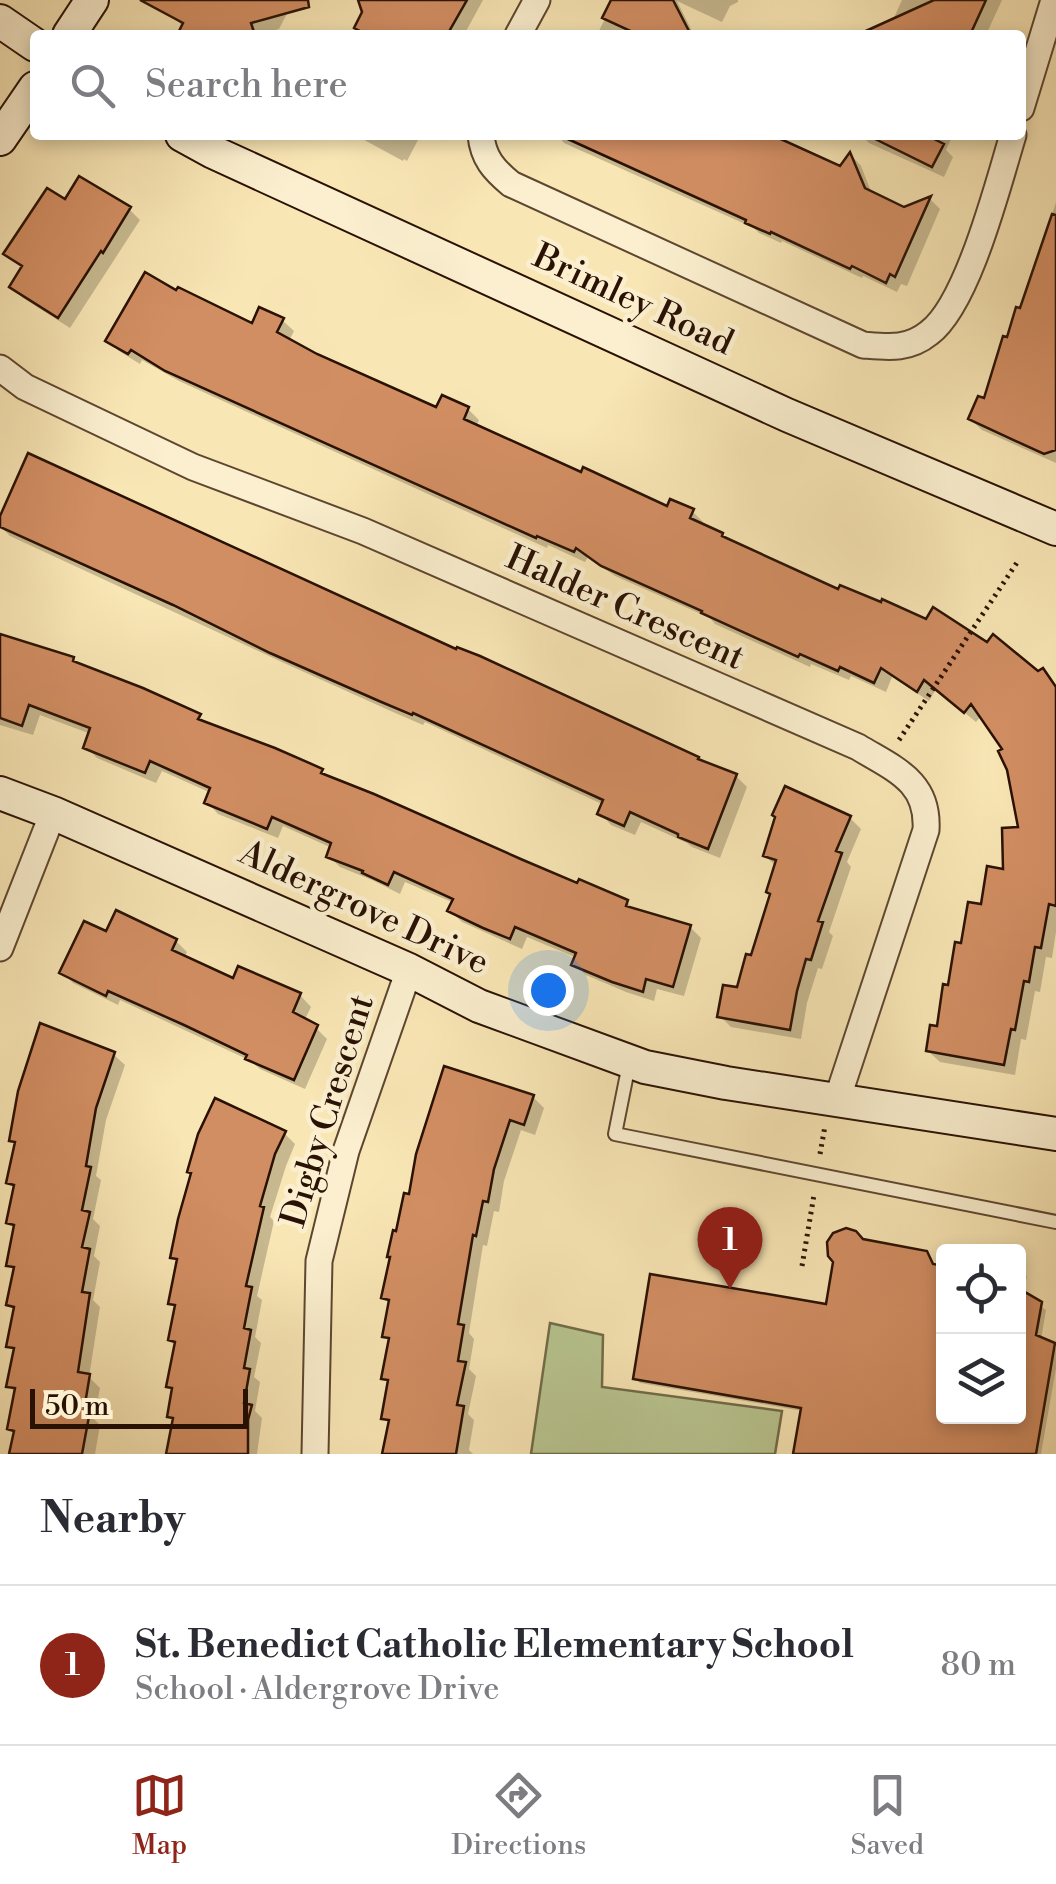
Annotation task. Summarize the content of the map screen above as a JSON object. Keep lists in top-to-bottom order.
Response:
{
  "streets": {
    "street": [
      "Brimley Road",
      "Halder Crescent",
      "Aldergrove Drive",
      "Digby Crescent"
    ]
  },
  "crossings": [
    ["Halder Crescent", "Aldergrove Drive"],
    ["Aldergrove Drive", "Digby Crescent"]
  ],
  "scale_bar": "50 m",
  "page": {
    "search": "Search here",
    "pins": "1",
    "scale": "50 m",
    "heading": "Nearby",
    "list": [
      {
        "mark": "1",
        "name": "St. Benedict Catholic Elementary School",
        "note": "School · Aldergrove Drive",
        "value": "80 m"
      }
    ],
    "nav": ["Map", "Directions", "Saved"]
  }
}
